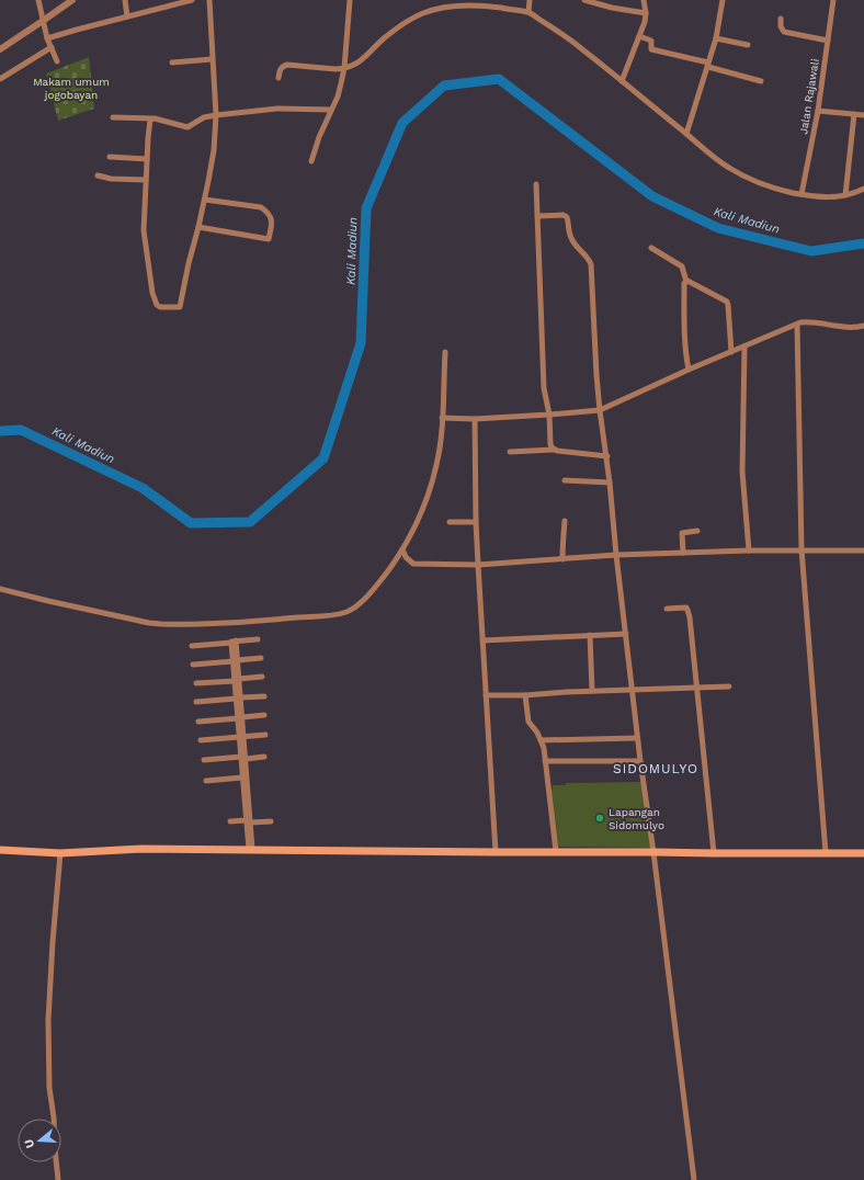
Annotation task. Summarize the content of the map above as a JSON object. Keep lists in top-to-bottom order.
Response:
{
  "streets": {
    "street": ["Jalan Rajawali"]
  },
  "districts": ["SIDOMULYO"],
  "water": ["Kali Madiun"],
  "parks": ["Makam umum jogobayan"],
  "places": ["Lapangan Sidomulyo"],
  "north": "left"
}
